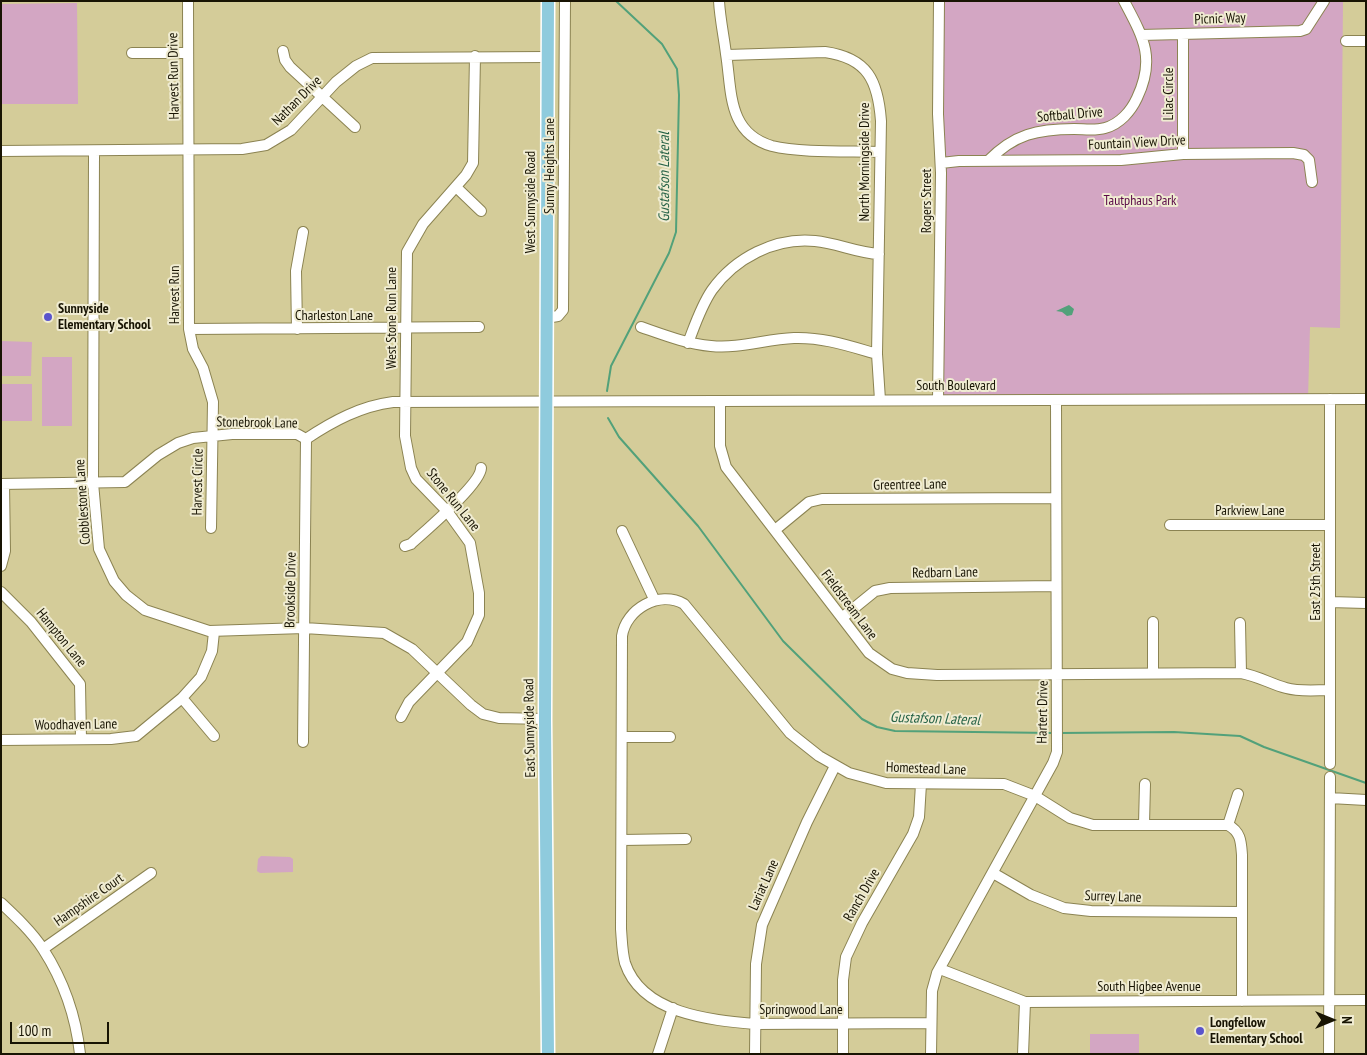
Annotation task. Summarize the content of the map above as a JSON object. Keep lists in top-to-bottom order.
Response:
{
  "streets": {
    "main road": ["West Sunnyside Road", "East Sunnyside Road"],
    "street": [
      "Picnic Way",
      "Harvest Run Drive",
      "Lilac Circle",
      "Nathan Drive",
      "Softball Drive",
      "Fountain View Drive",
      "North Morningside Drive",
      "Sunny Heights Lane",
      "Rogers Street",
      "Harvest Run",
      "Charleston Lane",
      "West Stone Run Lane",
      "South Boulevard",
      "Stonebrook Lane",
      "Harvest Circle",
      "Greentree Lane",
      "Stone Run Lane",
      "Cobblestone Lane",
      "Parkview Lane",
      "Redbarn Lane",
      "East 25th Street",
      "Brookside Drive",
      "Fieldstream Lane",
      "Hampton Lane",
      "Hartert Drive",
      "Woodhaven Lane",
      "Homestead Lane",
      "Lariat Lane",
      "Ranch Drive",
      "Surrey Lane",
      "Hampshire Court",
      "South Higbee Avenue",
      "Springwood Lane"
    ]
  },
  "crossings": [
    ["Picnic Way", "Lilac Circle"],
    ["Picnic Way", "Softball Drive"],
    ["Harvest Run Drive", "Nathan Drive"],
    ["Harvest Run Drive", "Harvest Run"],
    ["Lilac Circle", "Fountain View Drive"],
    ["Nathan Drive", "West Sunnyside Road"],
    ["Nathan Drive", "Harvest Run"],
    ["Nathan Drive", "West Stone Run Lane"],
    ["Nathan Drive", "Cobblestone Lane"],
    ["Softball Drive", "Fountain View Drive"],
    ["Fountain View Drive", "Rogers Street"],
    ["North Morningside Drive", "South Boulevard"],
    ["Sunny Heights Lane", "West Sunnyside Road"],
    ["Rogers Street", "South Boulevard"],
    ["West Sunnyside Road", "South Boulevard"],
    ["West Sunnyside Road", "Stonebrook Lane"],
    ["West Sunnyside Road", "East Sunnyside Road"],
    ["Harvest Run", "Charleston Lane"],
    ["Harvest Run", "Stonebrook Lane"],
    ["Harvest Run", "Harvest Circle"],
    ["Charleston Lane", "West Stone Run Lane"],
    ["West Stone Run Lane", "Stonebrook Lane"],
    ["West Stone Run Lane", "Stone Run Lane"],
    ["South Boulevard", "Stonebrook Lane"],
    ["South Boulevard", "East 25th Street"],
    ["South Boulevard", "Fieldstream Lane"],
    ["South Boulevard", "Hartert Drive"],
    ["South Boulevard", "East Sunnyside Road"],
    ["Stonebrook Lane", "Harvest Circle"],
    ["Stonebrook Lane", "Cobblestone Lane"],
    ["Stonebrook Lane", "Brookside Drive"],
    ["Stonebrook Lane", "East Sunnyside Road"],
    ["Greentree Lane", "Fieldstream Lane"],
    ["Greentree Lane", "Hartert Drive"],
    ["Stone Run Lane", "Cobblestone Lane"],
    ["Cobblestone Lane", "Brookside Drive"],
    ["Cobblestone Lane", "Woodhaven Lane"],
    ["Cobblestone Lane", "East Sunnyside Road"],
    ["Parkview Lane", "East 25th Street"],
    ["Redbarn Lane", "Fieldstream Lane"],
    ["Redbarn Lane", "Hartert Drive"],
    ["East 25th Street", "Fieldstream Lane"],
    ["Fieldstream Lane", "Hartert Drive"],
    ["Hampton Lane", "Woodhaven Lane"],
    ["Hartert Drive", "Homestead Lane"],
    ["Hartert Drive", "Surrey Lane"],
    ["Hartert Drive", "South Higbee Avenue"],
    ["Hartert Drive", "Springwood Lane"],
    ["Homestead Lane", "Lariat Lane"],
    ["Homestead Lane", "Ranch Drive"],
    ["Homestead Lane", "Springwood Lane"],
    ["Lariat Lane", "Springwood Lane"],
    ["Ranch Drive", "Springwood Lane"]
  ],
  "water": ["Gustafson Lateral"],
  "parks": ["Tautphaus Park"],
  "places": ["Sunnyside Elementary School", "Longfellow Elementary School"],
  "scale_bar": "100 m",
  "north": "right"
}
